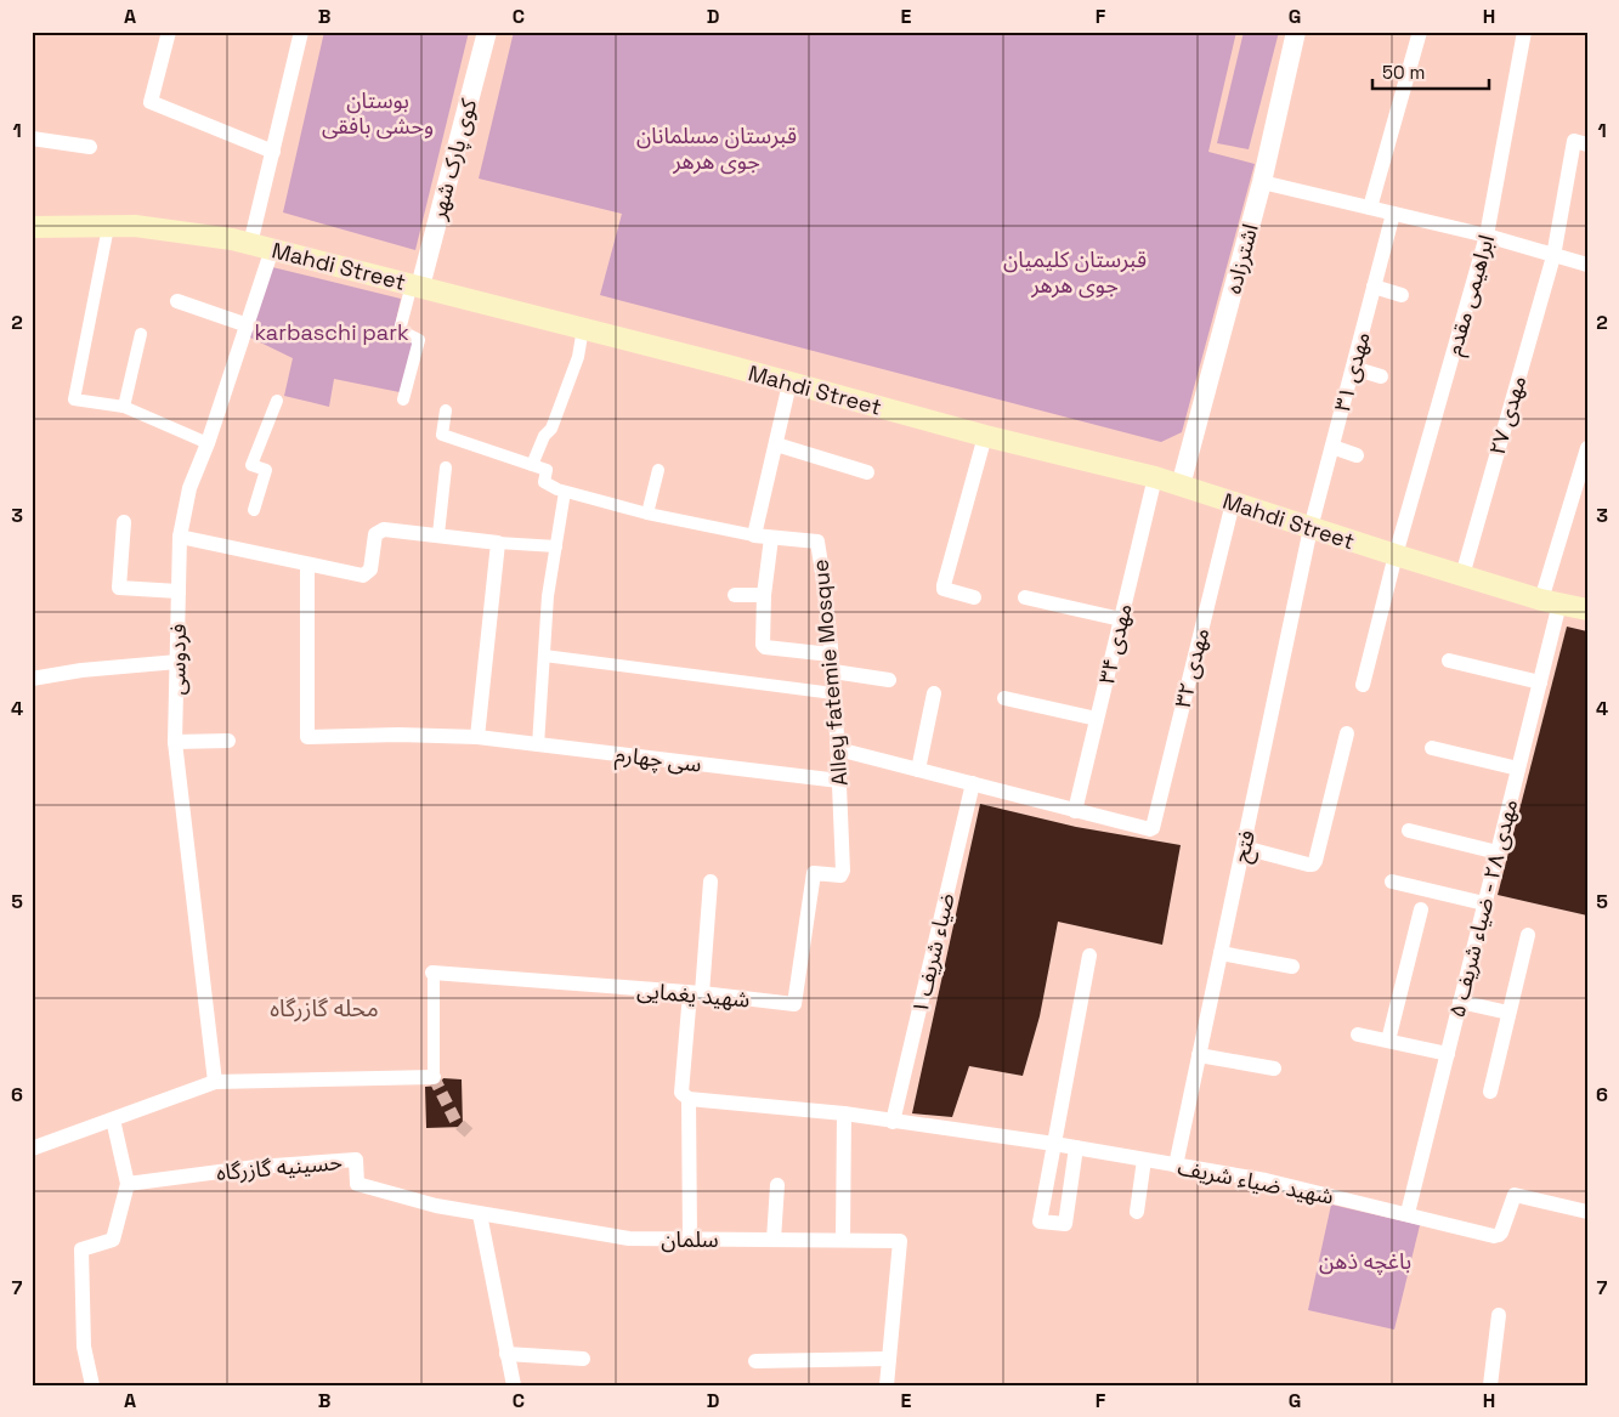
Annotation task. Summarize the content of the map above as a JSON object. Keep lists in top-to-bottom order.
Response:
{
  "streets": {
    "main road": ["Mahdi Street"],
    "street": [
      "کوی پارک شهر",
      "اشترزاده",
      "ابراهیمی مقدم",
      "مهدی ۳۱",
      "مهدی ۲۷",
      "مهدی ۳۴",
      "فردوسی",
      "مهدی ۳۲",
      "Alley fatemie Mosque",
      "سی چهارم",
      "فتح",
      "مهدی ۲۸ - ضیاء شریف ۵",
      "ضیاء شریف ۱",
      "شهید یغمایی",
      "حسینیه گازرگاه",
      "شهید ضیاء شریف",
      "سلمان"
    ]
  },
  "crossings": [
    ["کوی پارک شهر", "Mahdi Street"],
    ["اشترزاده", "Mahdi Street"],
    ["Mahdi Street", "ابراهیمی مقدم"],
    ["Mahdi Street", "مهدی ۳۱"],
    ["Mahdi Street", "مهدی ۲۷"],
    ["Mahdi Street", "مهدی ۳۴"],
    ["Mahdi Street", "فردوسی"],
    ["Mahdi Street", "مهدی ۳۲"],
    ["Mahdi Street", "فتح"],
    ["Mahdi Street", "مهدی ۲۸ - ضیاء شریف ۵"],
    ["مهدی ۳۱", "فتح"],
    ["مهدی ۳۴", "مهدی ۳۲"],
    ["Alley fatemie Mosque", "سی چهارم"],
    ["Alley fatemie Mosque", "شهید یغمایی"],
    ["فتح", "شهید ضیاء شریف"],
    ["مهدی ۲۸ - ضیاء شریف ۵", "شهید ضیاء شریف"],
    ["ضیاء شریف ۱", "شهید ضیاء شریف"],
    ["حسینیه گازرگاه", "سلمان"]
  ],
  "districts": ["محله گازرگاه"],
  "parks": [
    "بوستان وحشی بافقی",
    "قبرستان مسلمانان جوی هرهر",
    "قبرستان کلیمیان جوی هرهر",
    "karbaschi park",
    "باغچه ذهن"
  ],
  "scale_bar": "50 m",
  "grid": {
    "columns": [
      "A",
      "B",
      "C",
      "D",
      "E",
      "F",
      "G",
      "H"
    ],
    "rows": [
      "1",
      "2",
      "3",
      "4",
      "5",
      "6",
      "7"
    ]
  }
}
